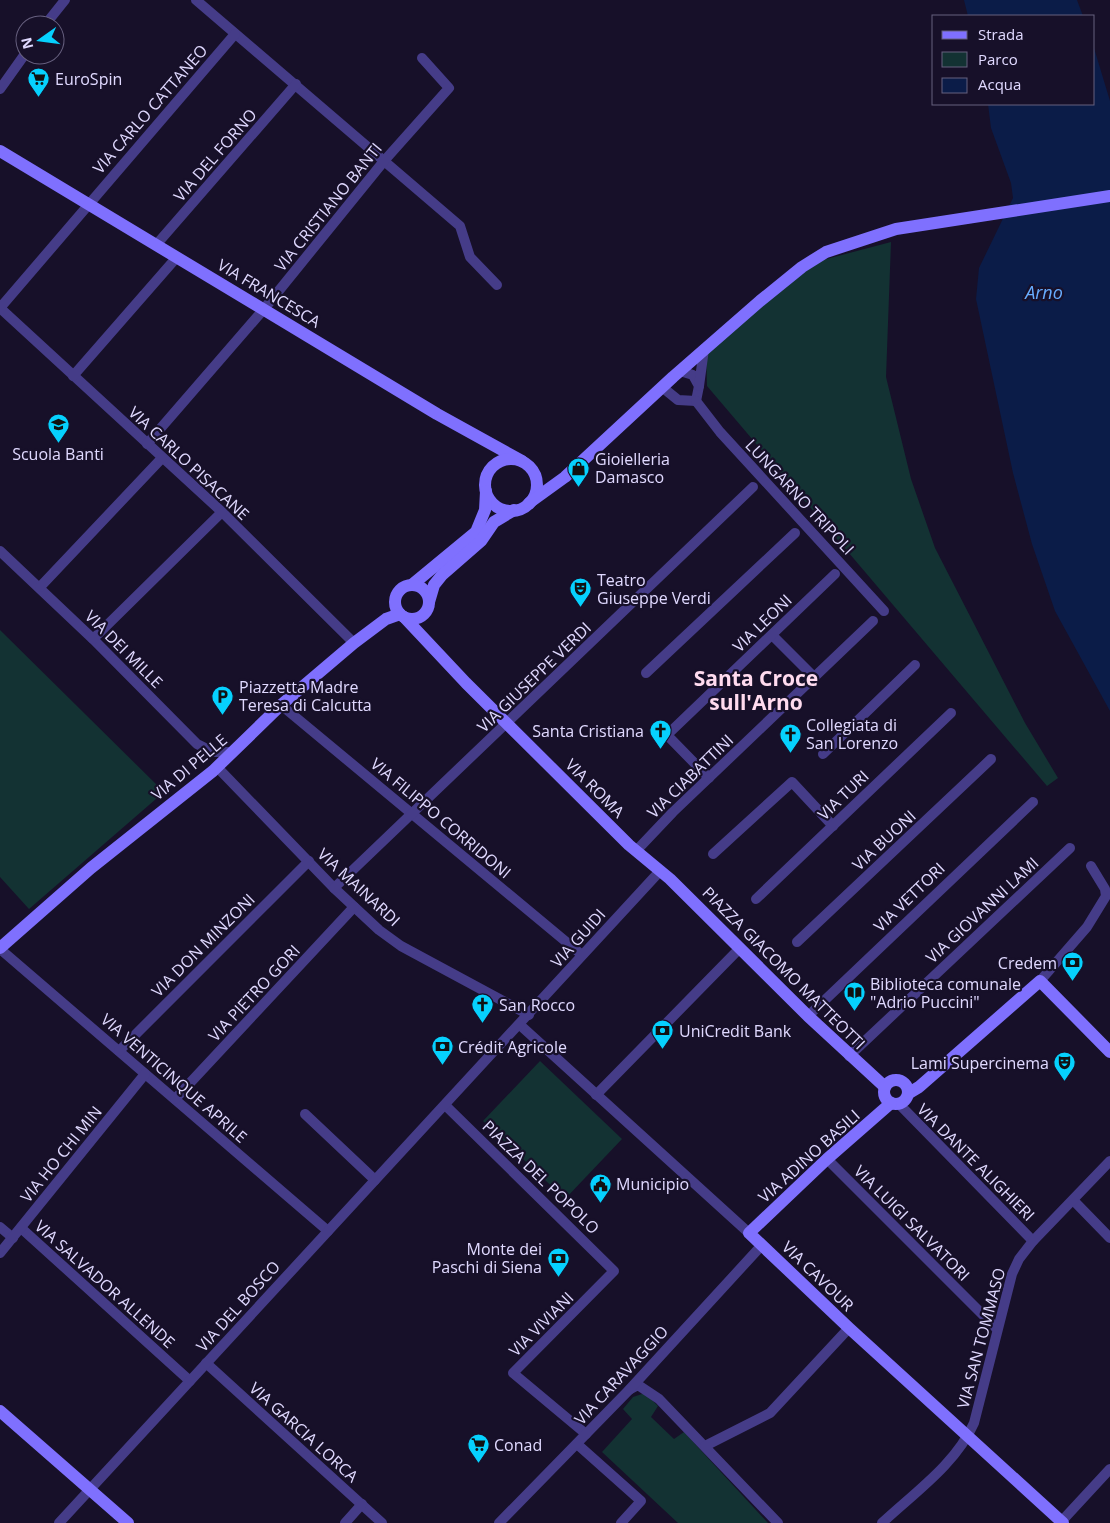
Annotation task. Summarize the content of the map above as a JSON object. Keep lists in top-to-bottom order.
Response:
{
  "streets": {
    "main road": [
      "VIA FRANCESCA",
      "VIA DI PELLE",
      "VIA ROMA",
      "PIAZZA GIACOMO MATTEOTTI",
      "VIA ADINO BASILI",
      "VIA CAVOUR"
    ],
    "street": [
      "VIA CARLO CATTANEO",
      "VIA DEL FORNO",
      "VIA CRISTIANO BANTI",
      "VIA CARLO PISACANE",
      "LUNGARNO TRIPOLI",
      "VIA LEONI",
      "VIA DEI MILLE",
      "VIA GIUSEPPE VERDI",
      "VIA CIABATTINI",
      "VIA TURI",
      "VIA FILIPPO CORRIDONI",
      "VIA BUONI",
      "VIA MAINARDI",
      "VIA VETTORI",
      "VIA GIOVANNI LAMI",
      "VIA GUIDI",
      "VIA DON MINZONI",
      "VIA PIETRO GORI",
      "VIA VENTICINQUE APRILE",
      "VIA HO CHI MIN",
      "VIA DANTE ALIGHIERI",
      "PIAZZA DEL POPOLO",
      "VIA LUIGI SALVATORI",
      "VIA SALVADOR ALLENDE",
      "VIA DEL BOSCO",
      "VIA VIVIANI",
      "VIA SAN TOMMASO",
      "VIA CARAVAGGIO",
      "VIA GARCIA LORCA"
    ]
  },
  "crossings": [
    ["VIA CARLO CATTANEO", "VIA FRANCESCA"],
    ["VIA CARLO CATTANEO", "VIA CARLO PISACANE"],
    ["VIA DEL FORNO", "VIA FRANCESCA"],
    ["VIA CRISTIANO BANTI", "VIA FRANCESCA"],
    ["VIA CRISTIANO BANTI", "VIA CARLO PISACANE"],
    ["VIA CARLO PISACANE", "VIA DI PELLE"],
    ["VIA LEONI", "VIA CIABATTINI"],
    ["VIA DEI MILLE", "VIA DI PELLE"],
    ["VIA GIUSEPPE VERDI", "VIA ROMA"],
    ["VIA GIUSEPPE VERDI", "VIA FILIPPO CORRIDONI"],
    ["VIA GIUSEPPE VERDI", "VIA MAINARDI"],
    ["VIA DI PELLE", "VIA ROMA"],
    ["VIA DI PELLE", "VIA FILIPPO CORRIDONI"],
    ["VIA DI PELLE", "VIA MAINARDI"],
    ["VIA DI PELLE", "VIA VENTICINQUE APRILE"],
    ["VIA CIABATTINI", "VIA ROMA"],
    ["VIA ROMA", "VIA GUIDI"],
    ["VIA ROMA", "PIAZZA GIACOMO MATTEOTTI"],
    ["VIA FILIPPO CORRIDONI", "VIA GUIDI"],
    ["VIA MAINARDI", "VIA GUIDI"],
    ["VIA MAINARDI", "VIA DON MINZONI"],
    ["VIA MAINARDI", "VIA PIETRO GORI"],
    ["VIA VETTORI", "PIAZZA GIACOMO MATTEOTTI"],
    ["VIA GIOVANNI LAMI", "PIAZZA GIACOMO MATTEOTTI"],
    ["VIA GUIDI", "PIAZZA GIACOMO MATTEOTTI"],
    ["VIA DON MINZONI", "VIA VENTICINQUE APRILE"],
    ["PIAZZA GIACOMO MATTEOTTI", "VIA ADINO BASILI"],
    ["PIAZZA GIACOMO MATTEOTTI", "VIA DANTE ALIGHIERI"],
    ["VIA PIETRO GORI", "VIA VENTICINQUE APRILE"],
    ["VIA VENTICINQUE APRILE", "VIA HO CHI MIN"],
    ["VIA VENTICINQUE APRILE", "VIA DEL BOSCO"],
    ["VIA HO CHI MIN", "VIA SALVADOR ALLENDE"],
    ["VIA ADINO BASILI", "VIA DANTE ALIGHIERI"],
    ["VIA ADINO BASILI", "VIA LUIGI SALVATORI"],
    ["VIA ADINO BASILI", "VIA CAVOUR"],
    ["VIA DANTE ALIGHIERI", "VIA SAN TOMMASO"],
    ["PIAZZA DEL POPOLO", "VIA DEL BOSCO"],
    ["PIAZZA DEL POPOLO", "VIA VIVIANI"],
    ["VIA LUIGI SALVATORI", "VIA SAN TOMMASO"],
    ["VIA CAVOUR", "VIA SAN TOMMASO"],
    ["VIA CAVOUR", "VIA CARAVAGGIO"],
    ["VIA SALVADOR ALLENDE", "VIA DEL BOSCO"],
    ["VIA DEL BOSCO", "VIA GARCIA LORCA"],
    ["VIA VIVIANI", "VIA CARAVAGGIO"]
  ],
  "districts": ["Santa Croce sull'Arno"],
  "water": ["Arno"],
  "places": {
    "supermarket": ["EuroSpin", "Conad"],
    "school or university": ["Scuola Banti"],
    "shop": ["Gioielleria Damasco"],
    "theatre": ["Teatro Giuseppe Verdi", "Lami Supercinema"],
    "parking": ["Piazzetta Madre Teresa di Calcutta"],
    "church": ["Santa Cristiana", "Collegiata di San Lorenzo", "San Rocco"],
    "bank": [
      "Credem",
      "UniCredit Bank",
      "Crédit Agricole",
      "Monte dei Paschi di Siena"
    ],
    "library": ["Biblioteca comunale \"Adrio Puccini\""],
    "public building": ["Municipio"]
  },
  "legend": ["Strada", "Parco", "Acqua"],
  "north": "left"
}
